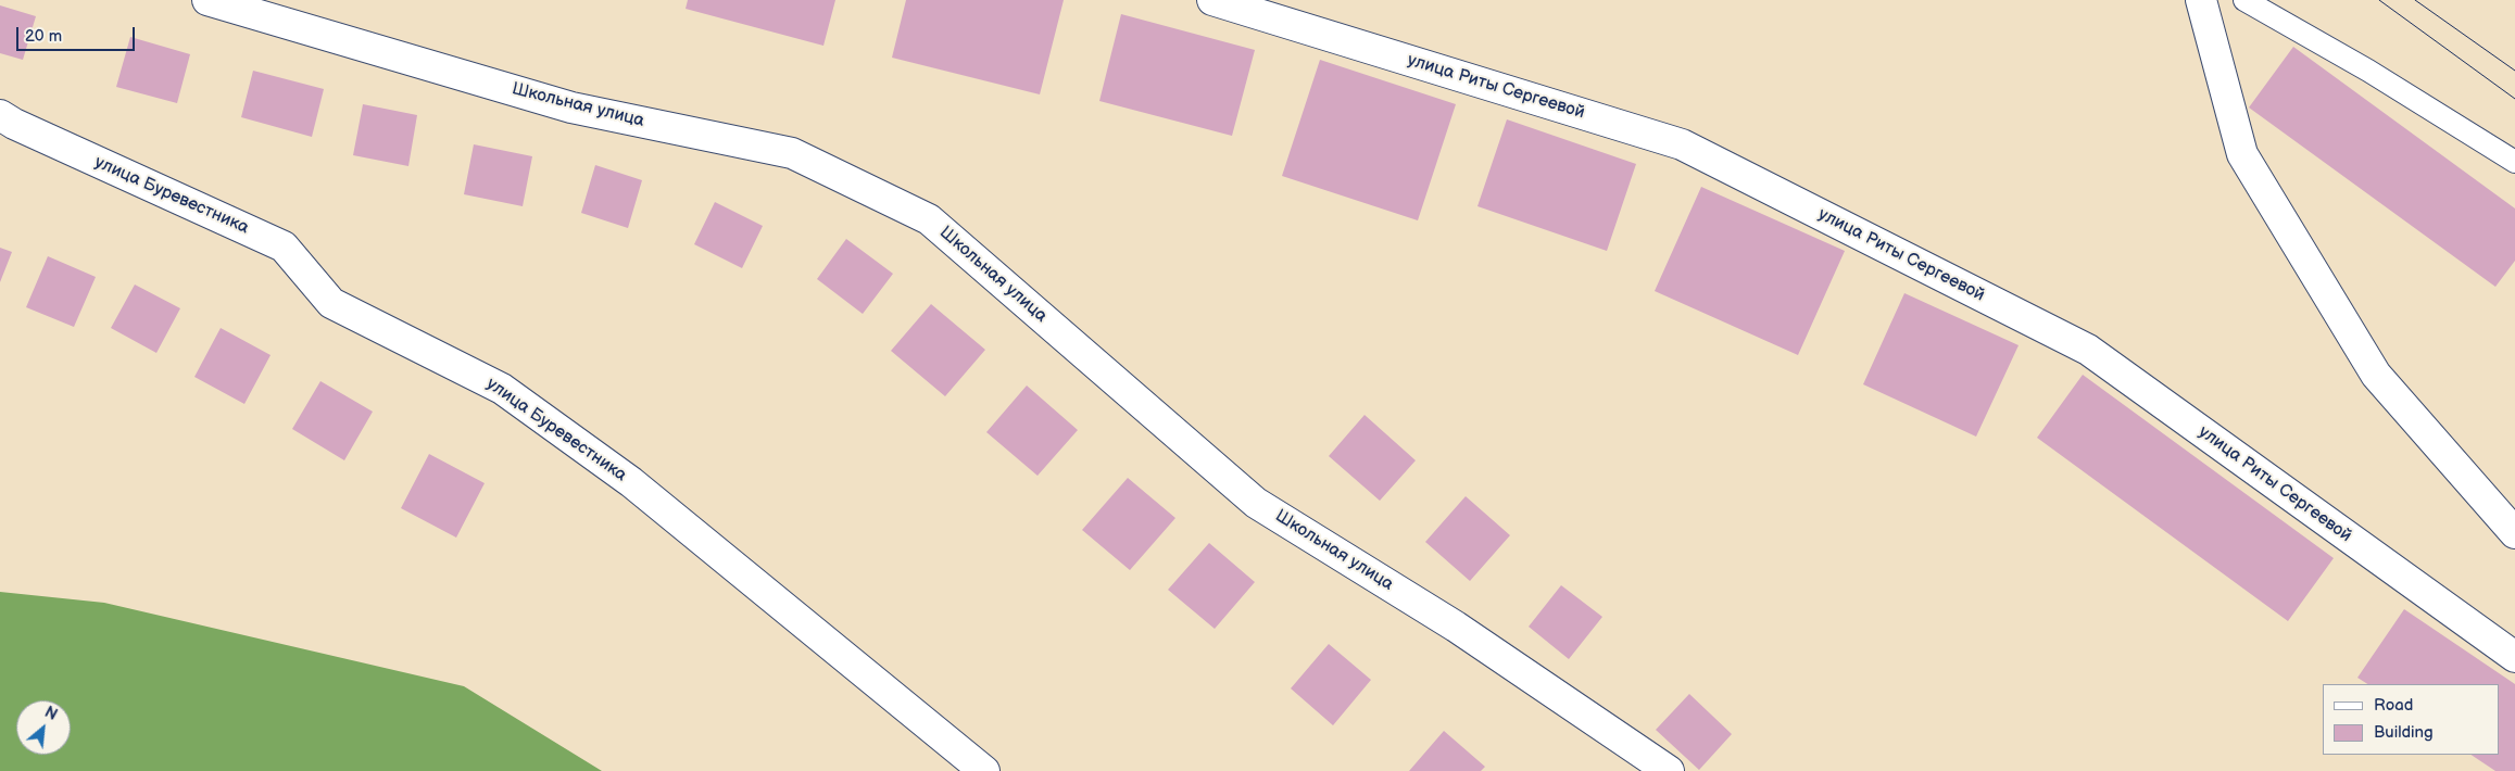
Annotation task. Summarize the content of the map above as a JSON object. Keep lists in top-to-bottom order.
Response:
{
  "streets": {
    "street": ["улица Риты Сергеевой", "Школьная улица", "улица Буревестника"]
  },
  "legend": ["Road", "Building"],
  "scale_bar": "20 m",
  "north": "top right"
}
